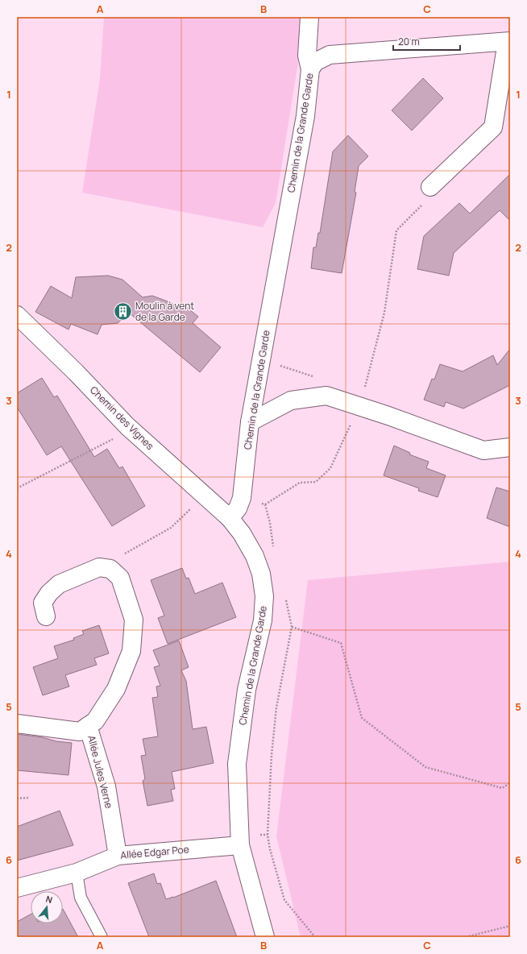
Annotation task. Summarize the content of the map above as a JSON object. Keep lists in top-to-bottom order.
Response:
{
  "streets": {
    "street": [
      "Chemin de la Grande Garde",
      "Chemin des Vignes",
      "Allée Jules Verne",
      "Allée Edgar Poe"
    ]
  },
  "crossings": [
    ["Chemin de la Grande Garde", "Chemin des Vignes"],
    ["Chemin de la Grande Garde", "Allée Edgar Poe"],
    ["Allée Jules Verne", "Allée Edgar Poe"]
  ],
  "places": {
    "building": ["Moulin à vent de la Garde"]
  },
  "scale_bar": "20 m",
  "north": "top",
  "grid": {
    "columns": ["A", "B", "C"],
    "rows": [
      "1",
      "2",
      "3",
      "4",
      "5",
      "6"
    ]
  }
}
